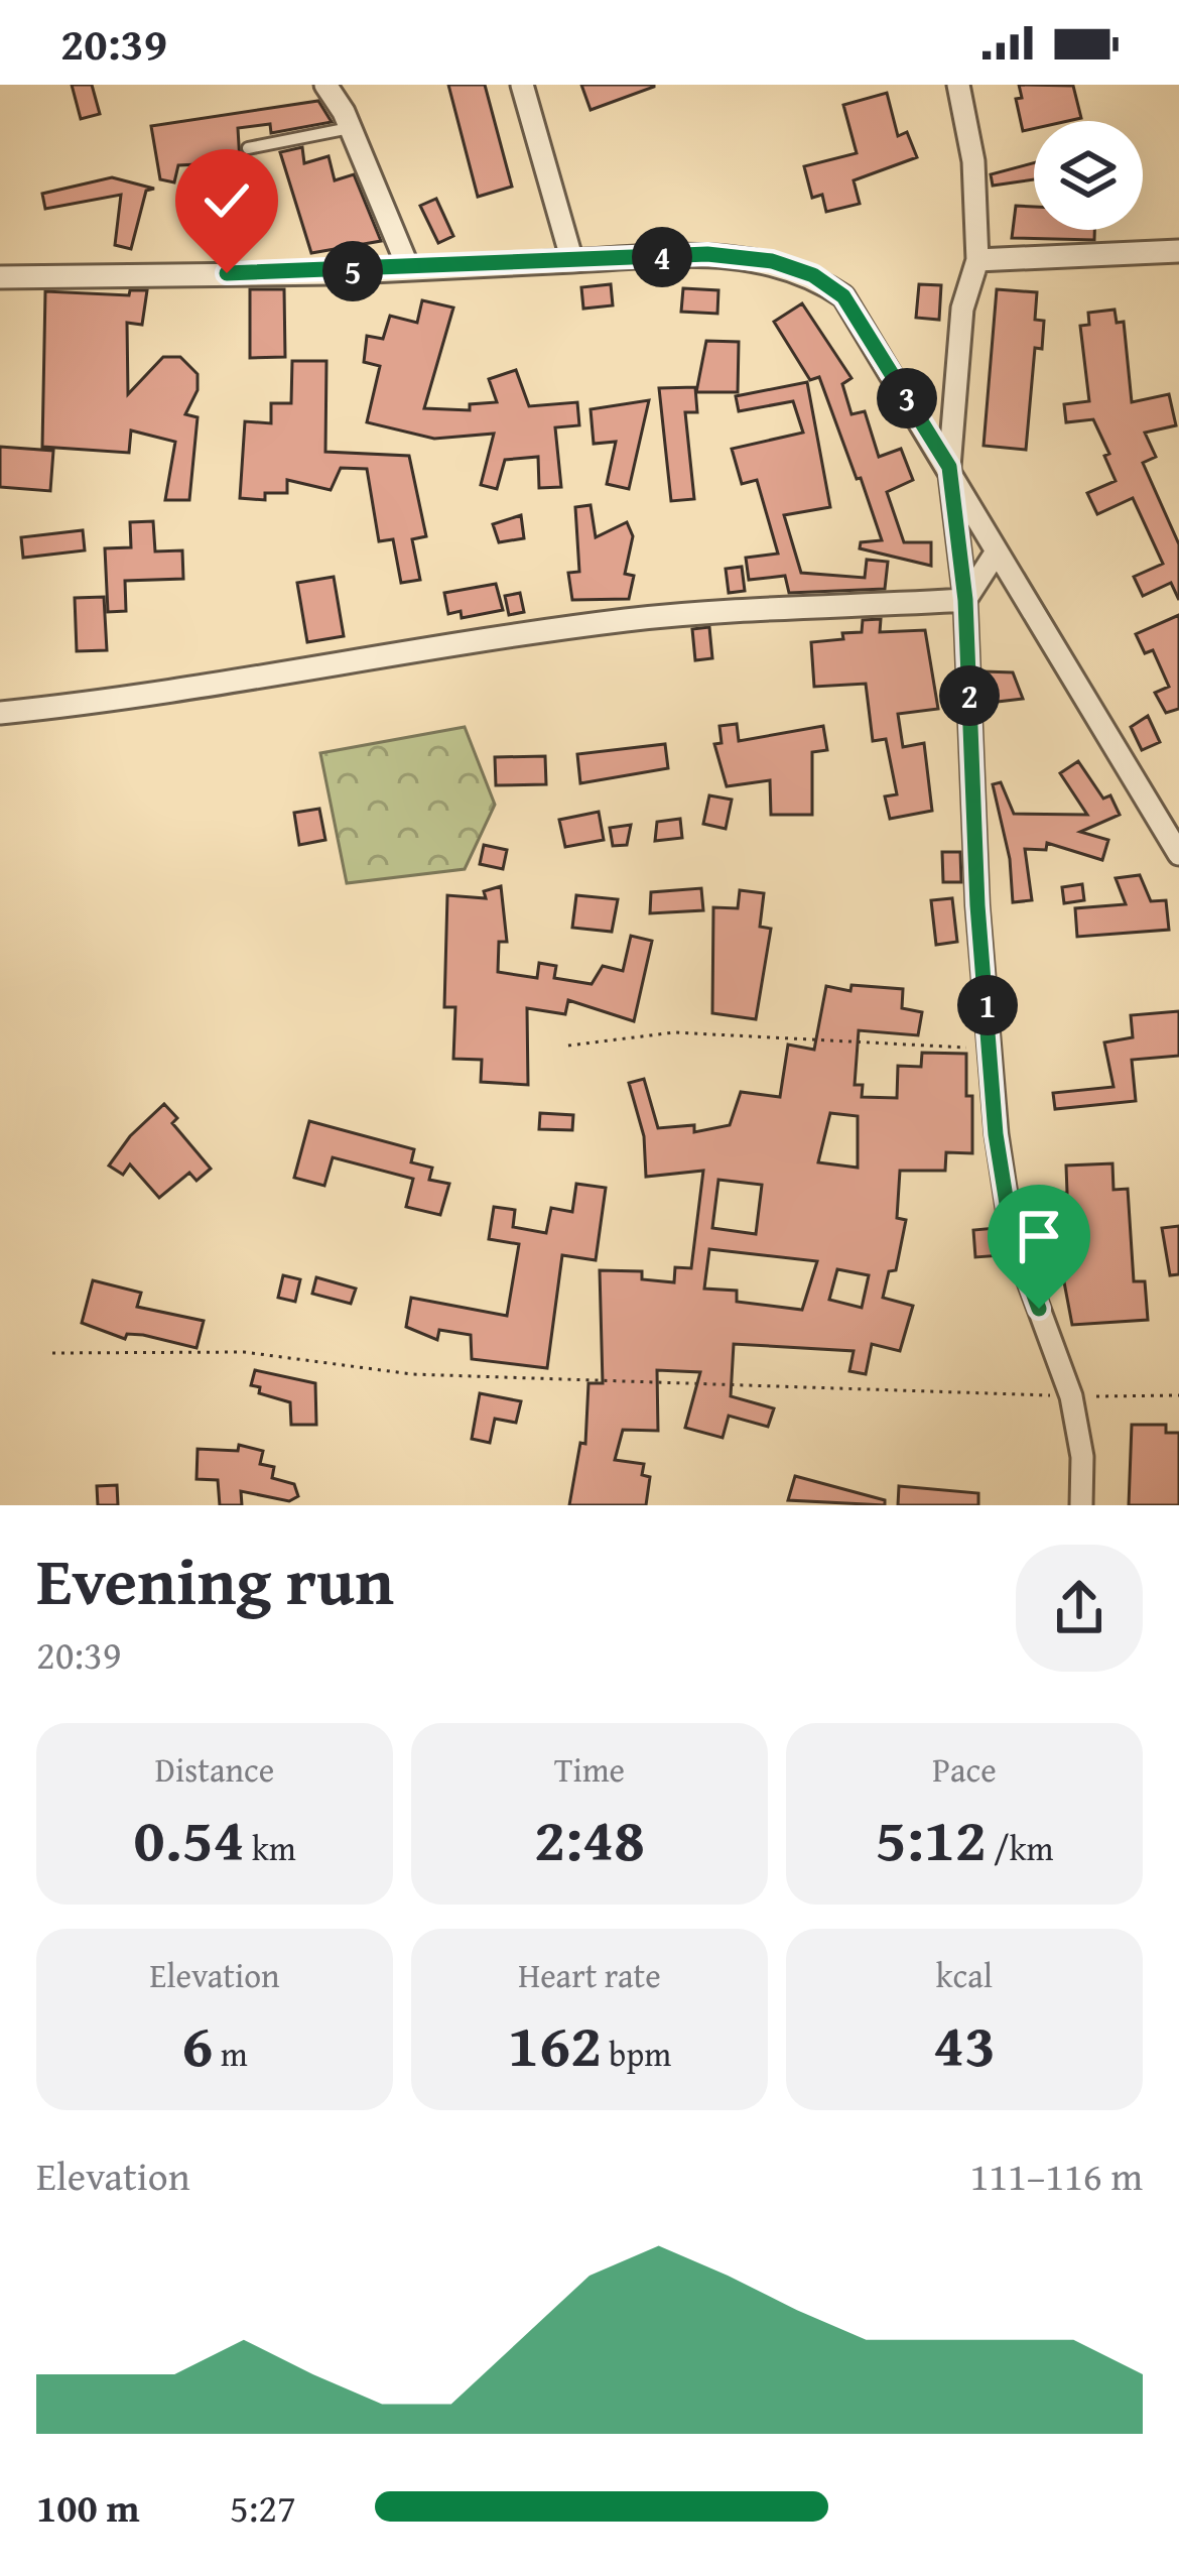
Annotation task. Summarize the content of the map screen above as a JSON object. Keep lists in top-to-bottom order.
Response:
{
  "page": {
    "status": "20:39",
    "pins": [
      "4",
      "5",
      "3",
      "2",
      "1"
    ],
    "heading": ["Evening run", "20:39"],
    "stats": [
      ["Distance", "0.54 km"],
      ["Time", "2:48"],
      ["Pace", "5:12 /km"],
      ["Elevation", "6 m"],
      ["Heart rate", "162 bpm"],
      ["kcal", "43"]
    ],
    "chart": ["Elevation", "111–116 m"],
    "list": [
      {
        "name": "100 m",
        "note": "5:27"
      }
    ]
  }
}
